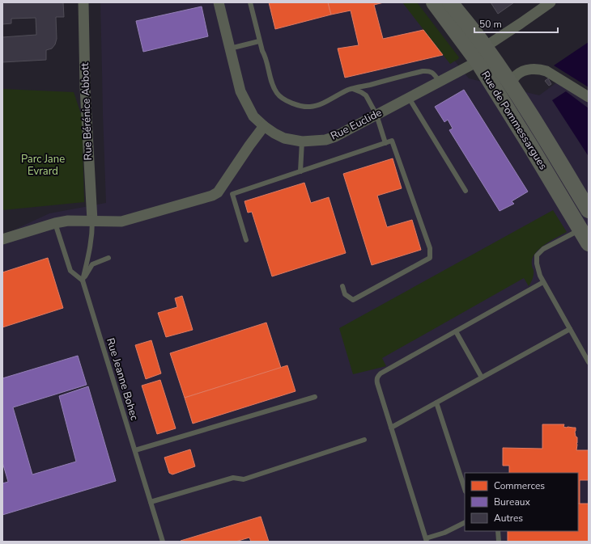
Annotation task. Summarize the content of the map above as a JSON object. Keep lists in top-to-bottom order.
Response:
{
  "streets": {
    "main road": ["Rue de Pommessargues"],
    "street": ["Rue Bérénice Abbott", "Rue Euclide"],
    "lane": ["Rue Jeanne Bohec"]
  },
  "crossings": [
    ["Rue de Pommessargues", "Rue Euclide"]
  ],
  "parks": ["Parc Jane Evrard"],
  "legend": ["Commerces", "Bureaux", "Autres"],
  "scale_bar": "50 m"
}
